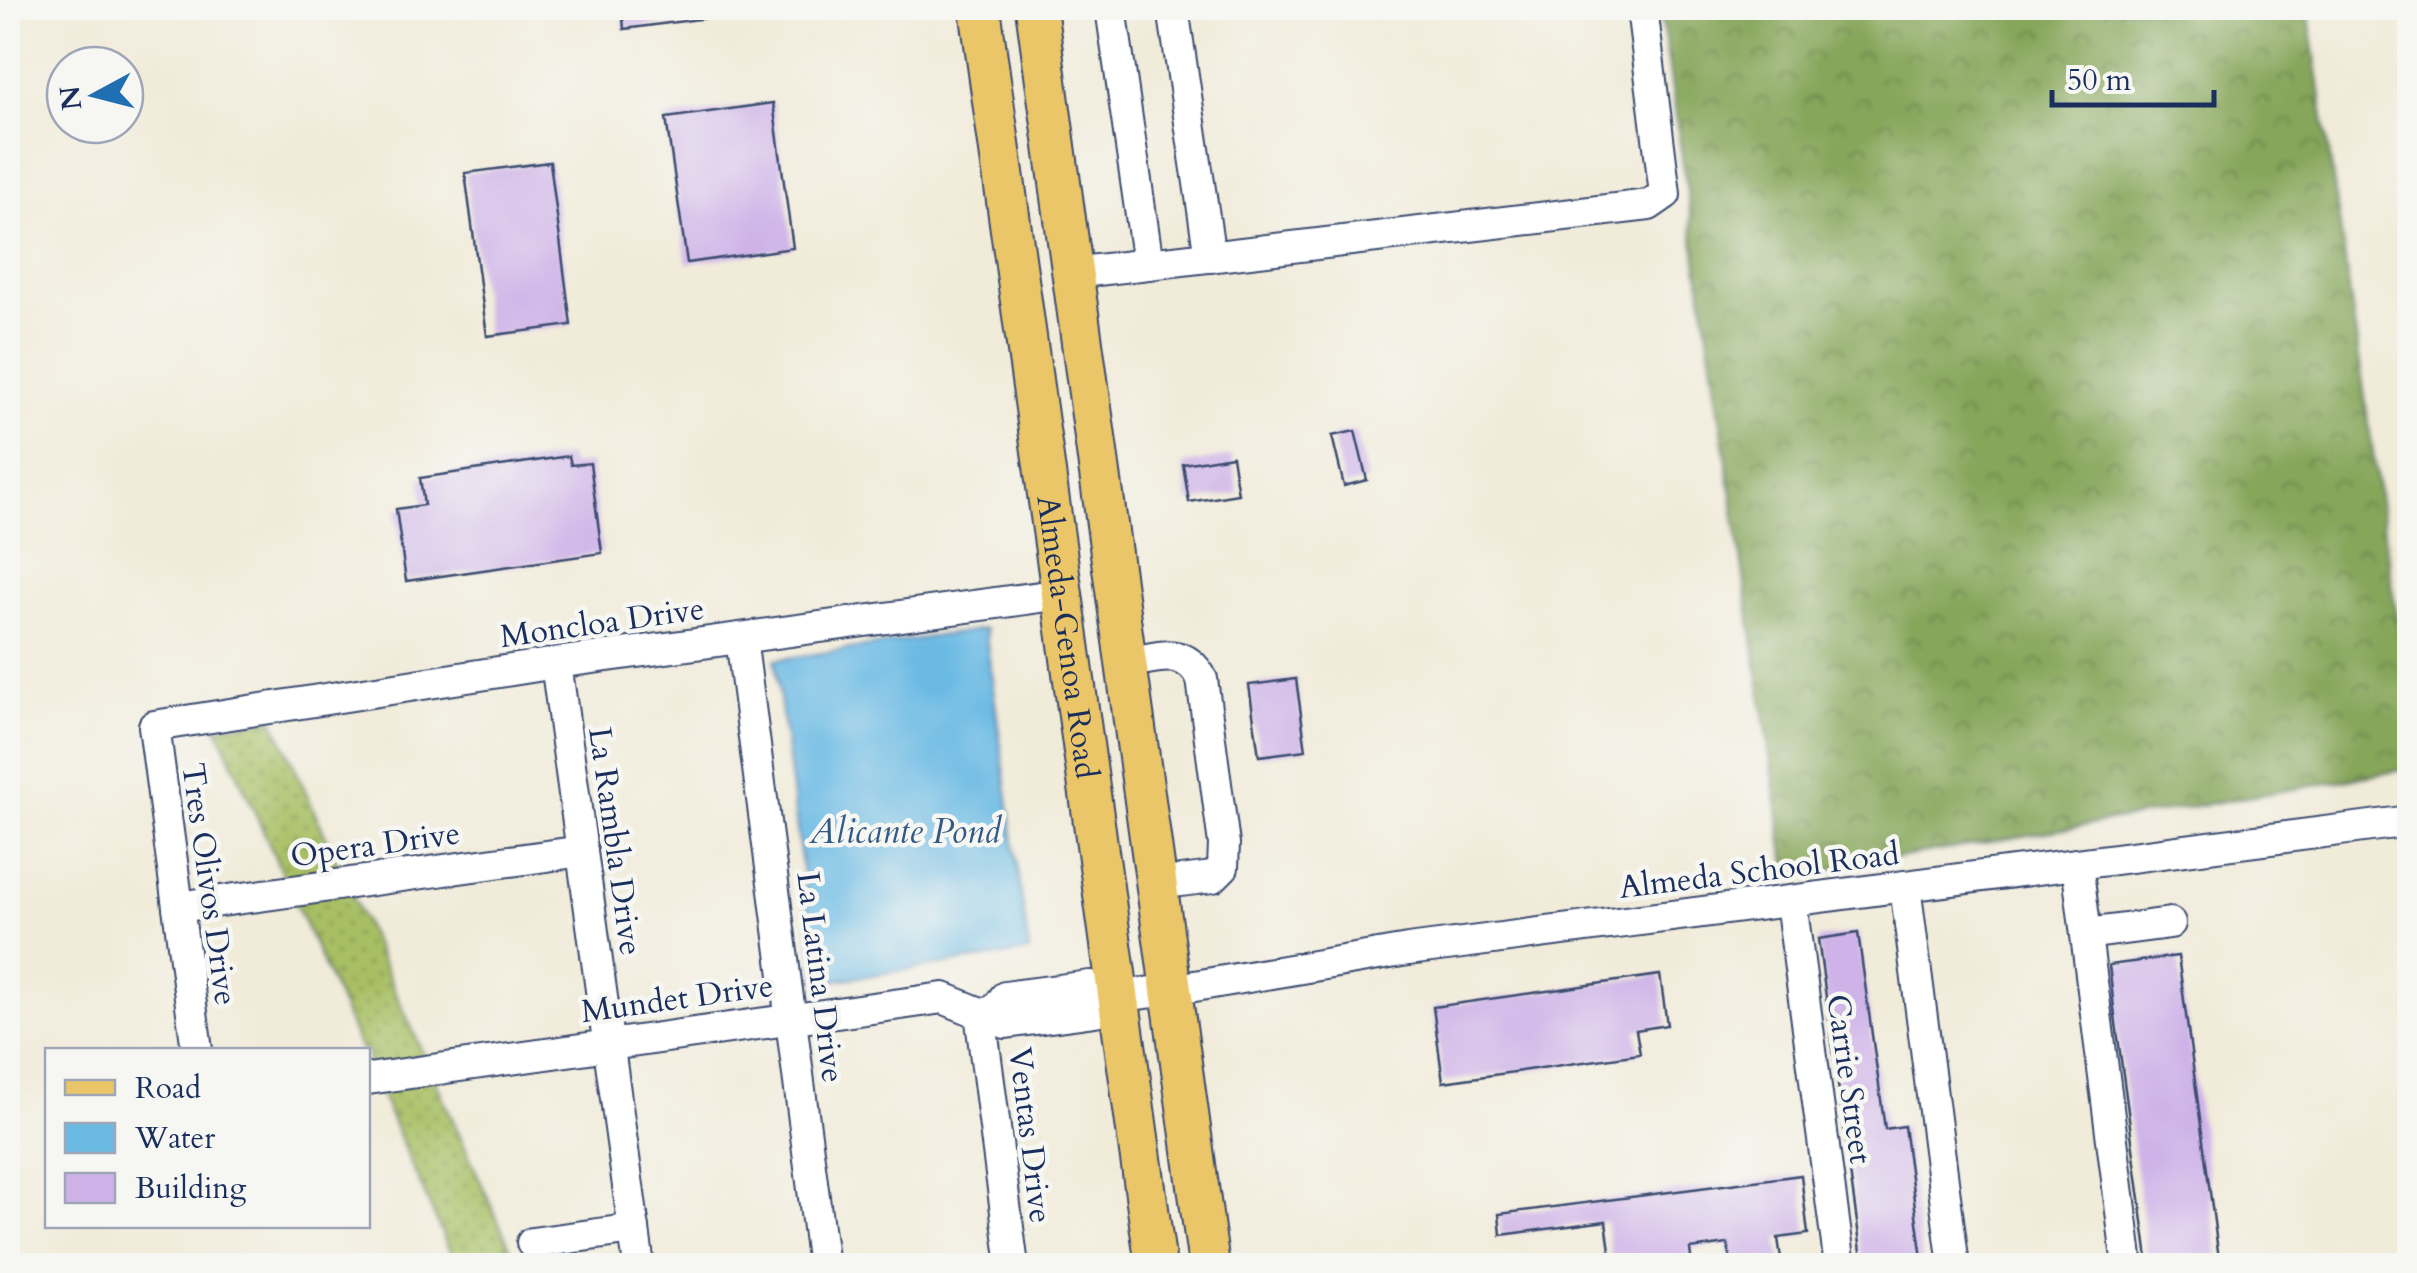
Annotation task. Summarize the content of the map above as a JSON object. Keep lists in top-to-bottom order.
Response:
{
  "streets": {
    "main road": ["Almeda-Genoa Road"],
    "street": [
      "Moncloa Drive",
      "La Rambla Drive",
      "Opera Drive",
      "Almeda School Road",
      "Tres Olivos Drive",
      "La Latina Drive",
      "Mundet Drive",
      "Carrie Street",
      "Ventas Drive"
    ]
  },
  "crossings": [
    ["Moncloa Drive", "Almeda-Genoa Road"],
    ["Moncloa Drive", "La Rambla Drive"],
    ["Moncloa Drive", "Tres Olivos Drive"],
    ["Moncloa Drive", "La Latina Drive"],
    ["Almeda-Genoa Road", "Almeda School Road"],
    ["La Rambla Drive", "Opera Drive"],
    ["La Rambla Drive", "Mundet Drive"],
    ["Opera Drive", "Tres Olivos Drive"],
    ["Almeda School Road", "Carrie Street"],
    ["La Latina Drive", "Mundet Drive"],
    ["Mundet Drive", "Ventas Drive"]
  ],
  "water": ["Alicante Pond"],
  "legend": ["Road", "Water", "Building"],
  "scale_bar": "50 m",
  "north": "left"
}
